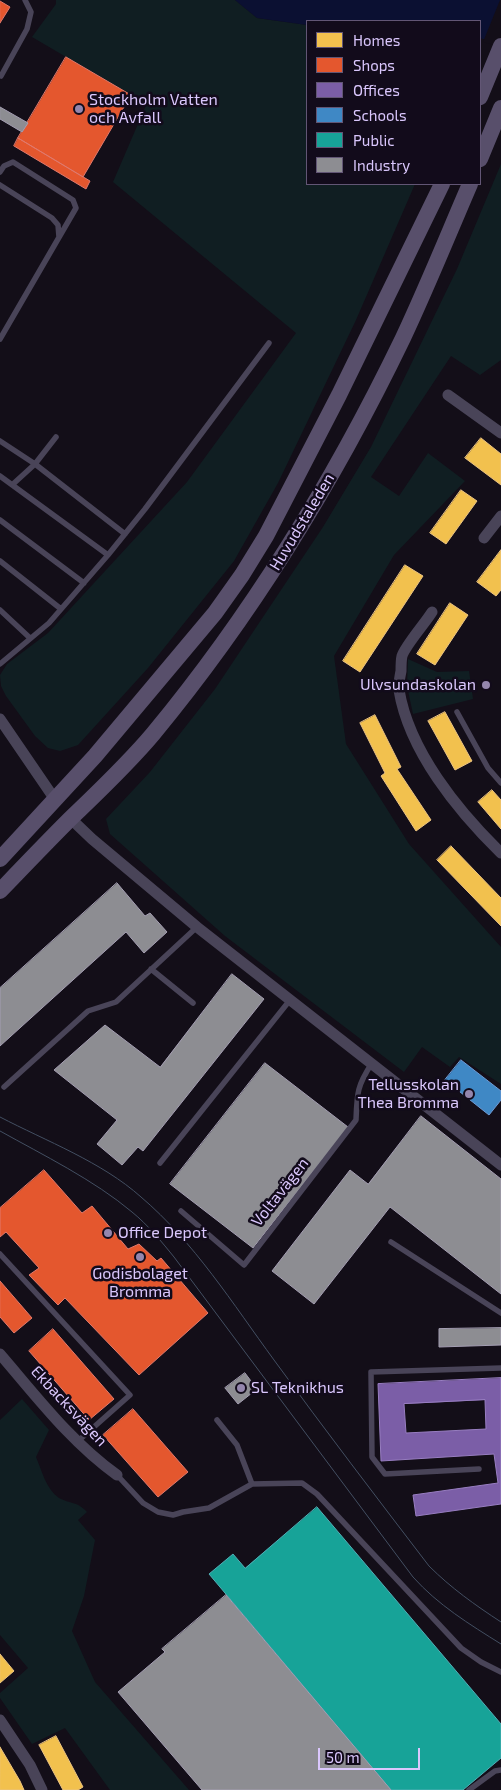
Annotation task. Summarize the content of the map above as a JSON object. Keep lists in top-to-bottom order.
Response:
{
  "streets": {
    "main road": ["Huvudstaleden"],
    "street": ["Ekbacksvägen"],
    "lane": ["Voltavägen"]
  },
  "places": [
    "Stockholm Vatten och Avfall",
    "Ulvsundaskolan",
    "Tellusskolan Thea Bromma",
    "Office Depot",
    "Godisbolaget Bromma",
    "SL Teknikhus"
  ],
  "legend": [
    "Homes",
    "Shops",
    "Offices",
    "Schools",
    "Public",
    "Industry"
  ],
  "scale_bar": "50 m"
}
